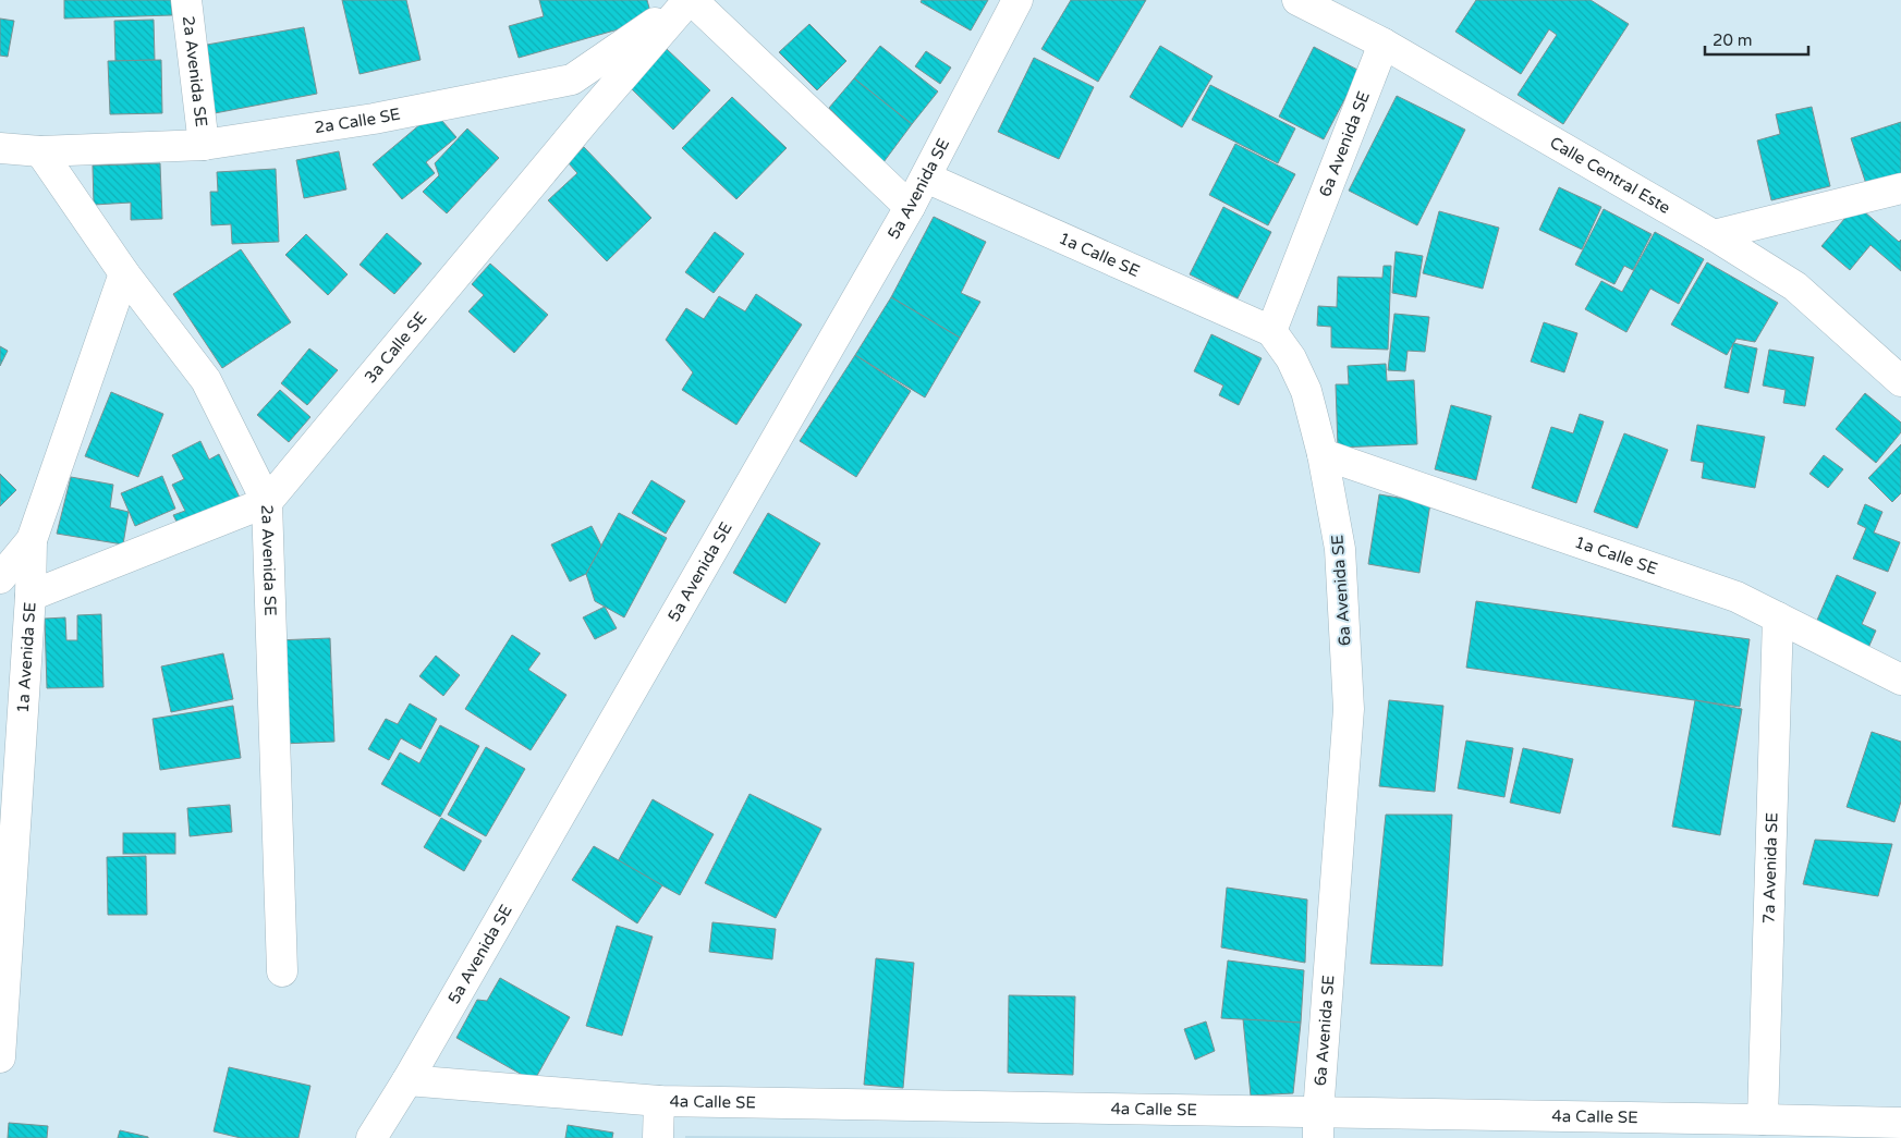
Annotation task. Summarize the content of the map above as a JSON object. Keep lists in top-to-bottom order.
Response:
{
  "streets": {
    "street": [
      "2a Avenida SE",
      "2a Calle SE",
      "6a Avenida SE",
      "Calle Central Este",
      "5a Avenida SE",
      "1a Calle SE",
      "3a Calle SE",
      "1a Avenida SE",
      "7a Avenida SE",
      "4a Calle SE"
    ]
  },
  "crossings": [
    ["2a Avenida SE", "2a Calle SE"],
    ["2a Avenida SE", "3a Calle SE"],
    ["2a Avenida SE", "1a Avenida SE"],
    ["2a Calle SE", "3a Calle SE"],
    ["6a Avenida SE", "Calle Central Este"],
    ["6a Avenida SE", "1a Calle SE"],
    ["6a Avenida SE", "4a Calle SE"],
    ["5a Avenida SE", "1a Calle SE"],
    ["5a Avenida SE", "4a Calle SE"],
    ["1a Calle SE", "7a Avenida SE"],
    ["3a Calle SE", "1a Avenida SE"],
    ["7a Avenida SE", "4a Calle SE"]
  ],
  "scale_bar": "20 m"
}
